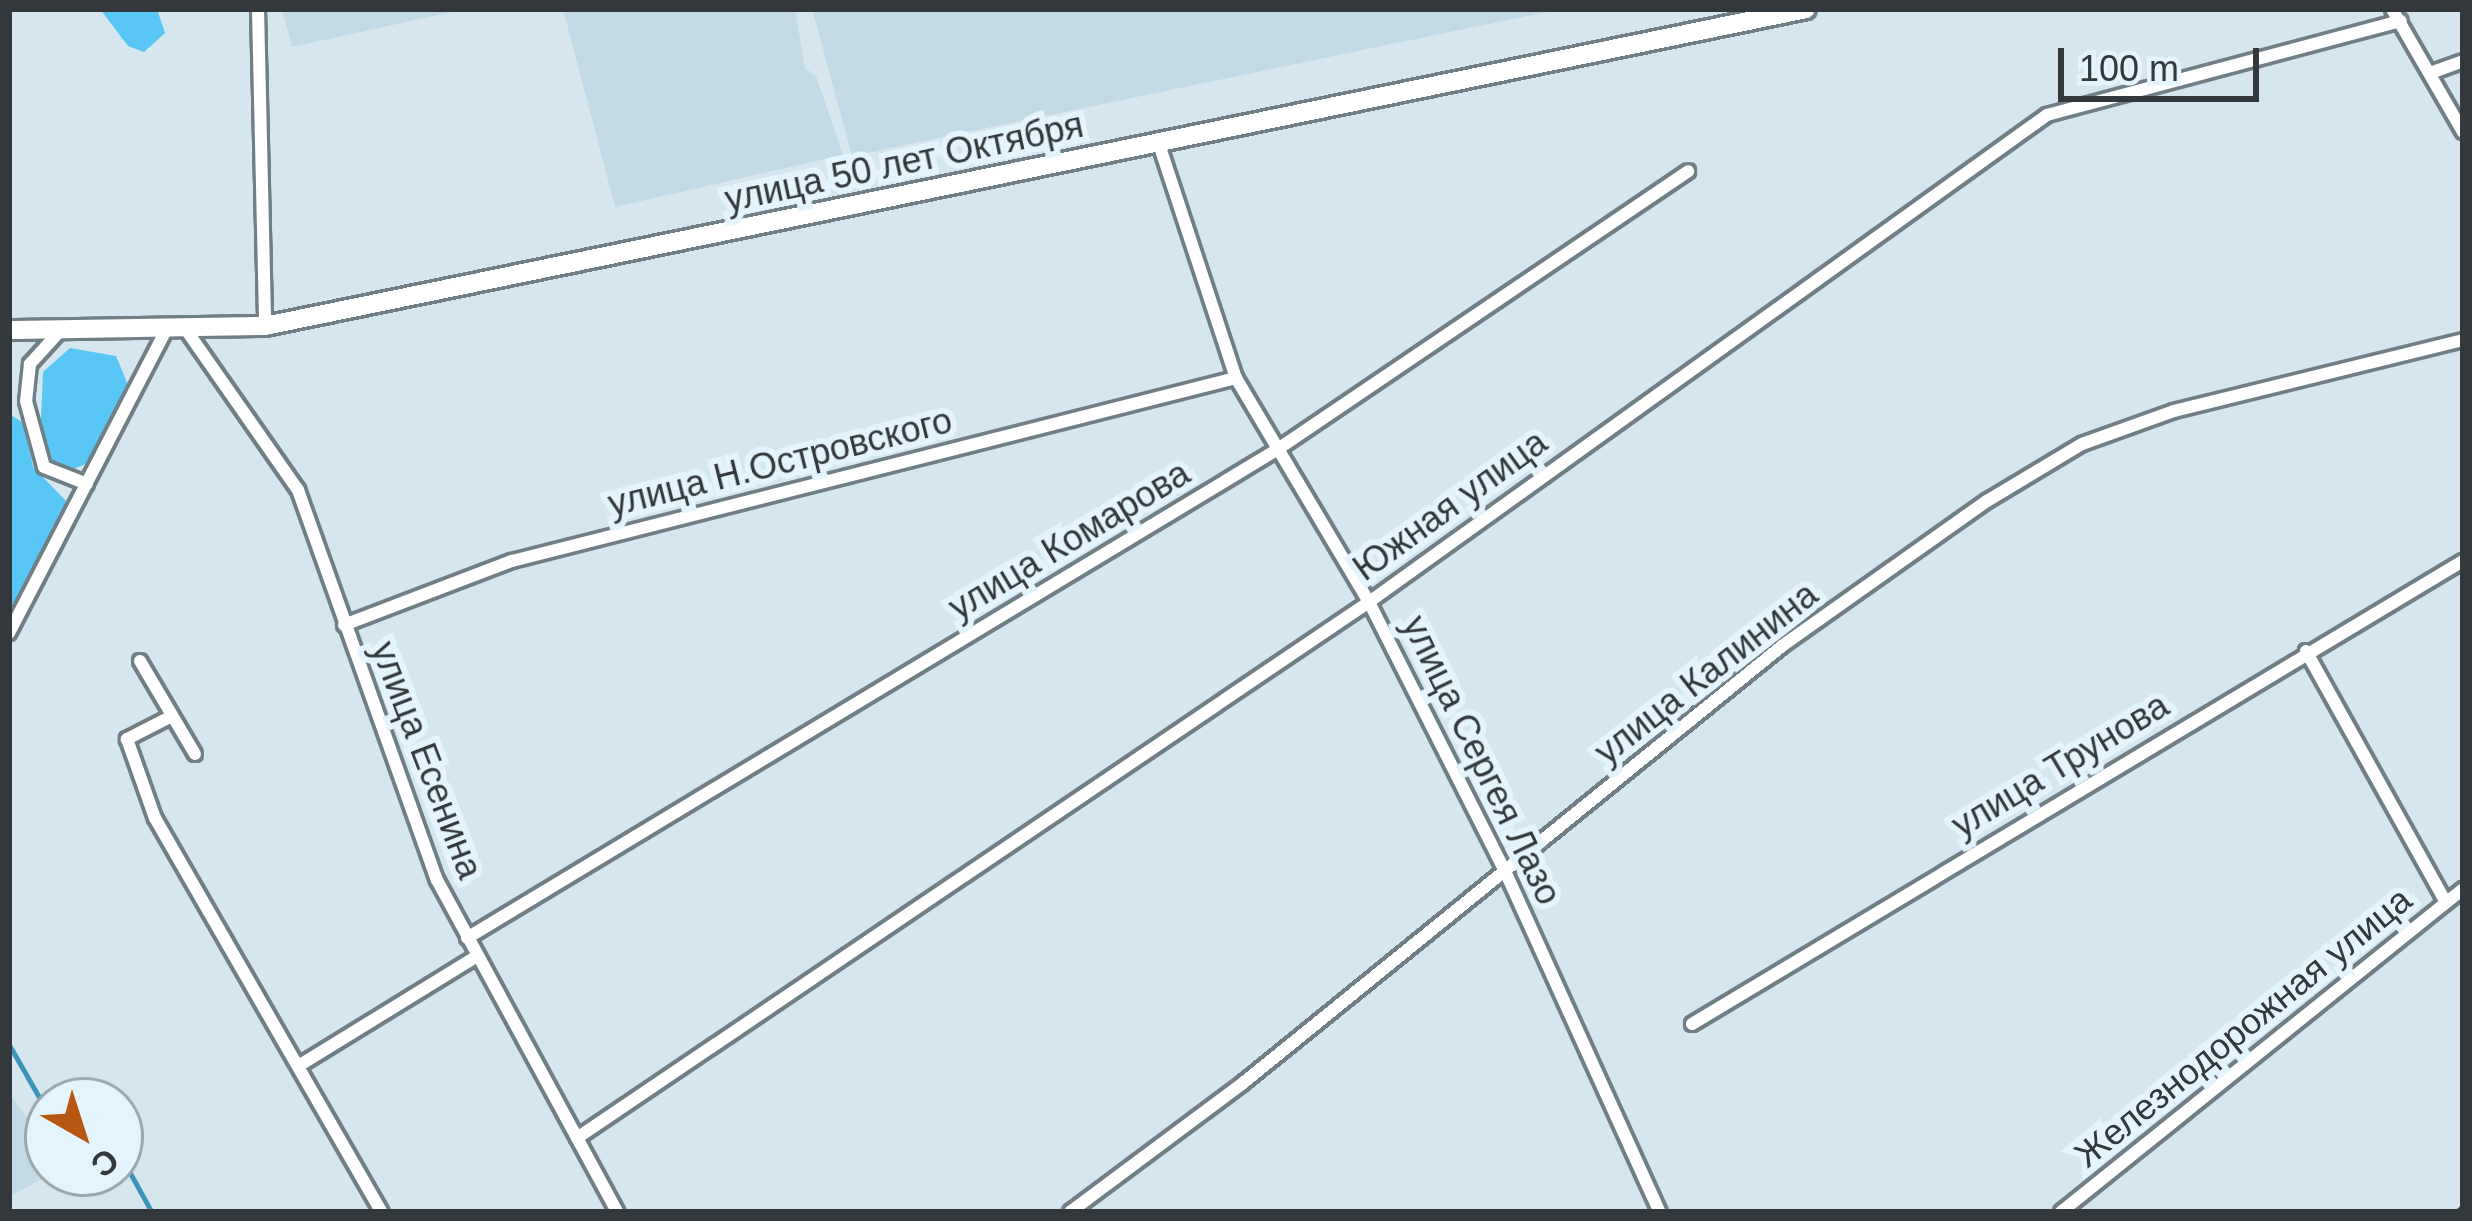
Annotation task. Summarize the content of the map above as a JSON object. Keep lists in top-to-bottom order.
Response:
{
  "streets": {
    "main road": ["улица 50 лет Октября"],
    "street": [
      "улица Н.Островского",
      "Южная улица",
      "улица Комарова",
      "улица Калинина",
      "улица Есенина",
      "улица Сергея Лазо",
      "улица Трунова",
      "Железнодорожная улица"
    ]
  },
  "crossings": [
    ["улица 50 лет Октября", "улица Есенина"],
    ["улица 50 лет Октября", "улица Сергея Лазо"],
    ["улица Н.Островского", "улица Есенина"],
    ["улица Н.Островского", "улица Сергея Лазо"],
    ["Южная улица", "улица Есенина"],
    ["Южная улица", "улица Сергея Лазо"],
    ["улица Комарова", "улица Есенина"],
    ["улица Комарова", "улица Сергея Лазо"],
    ["улица Калинина", "улица Сергея Лазо"]
  ],
  "scale_bar": "100 m",
  "north": "bottom right"
}
